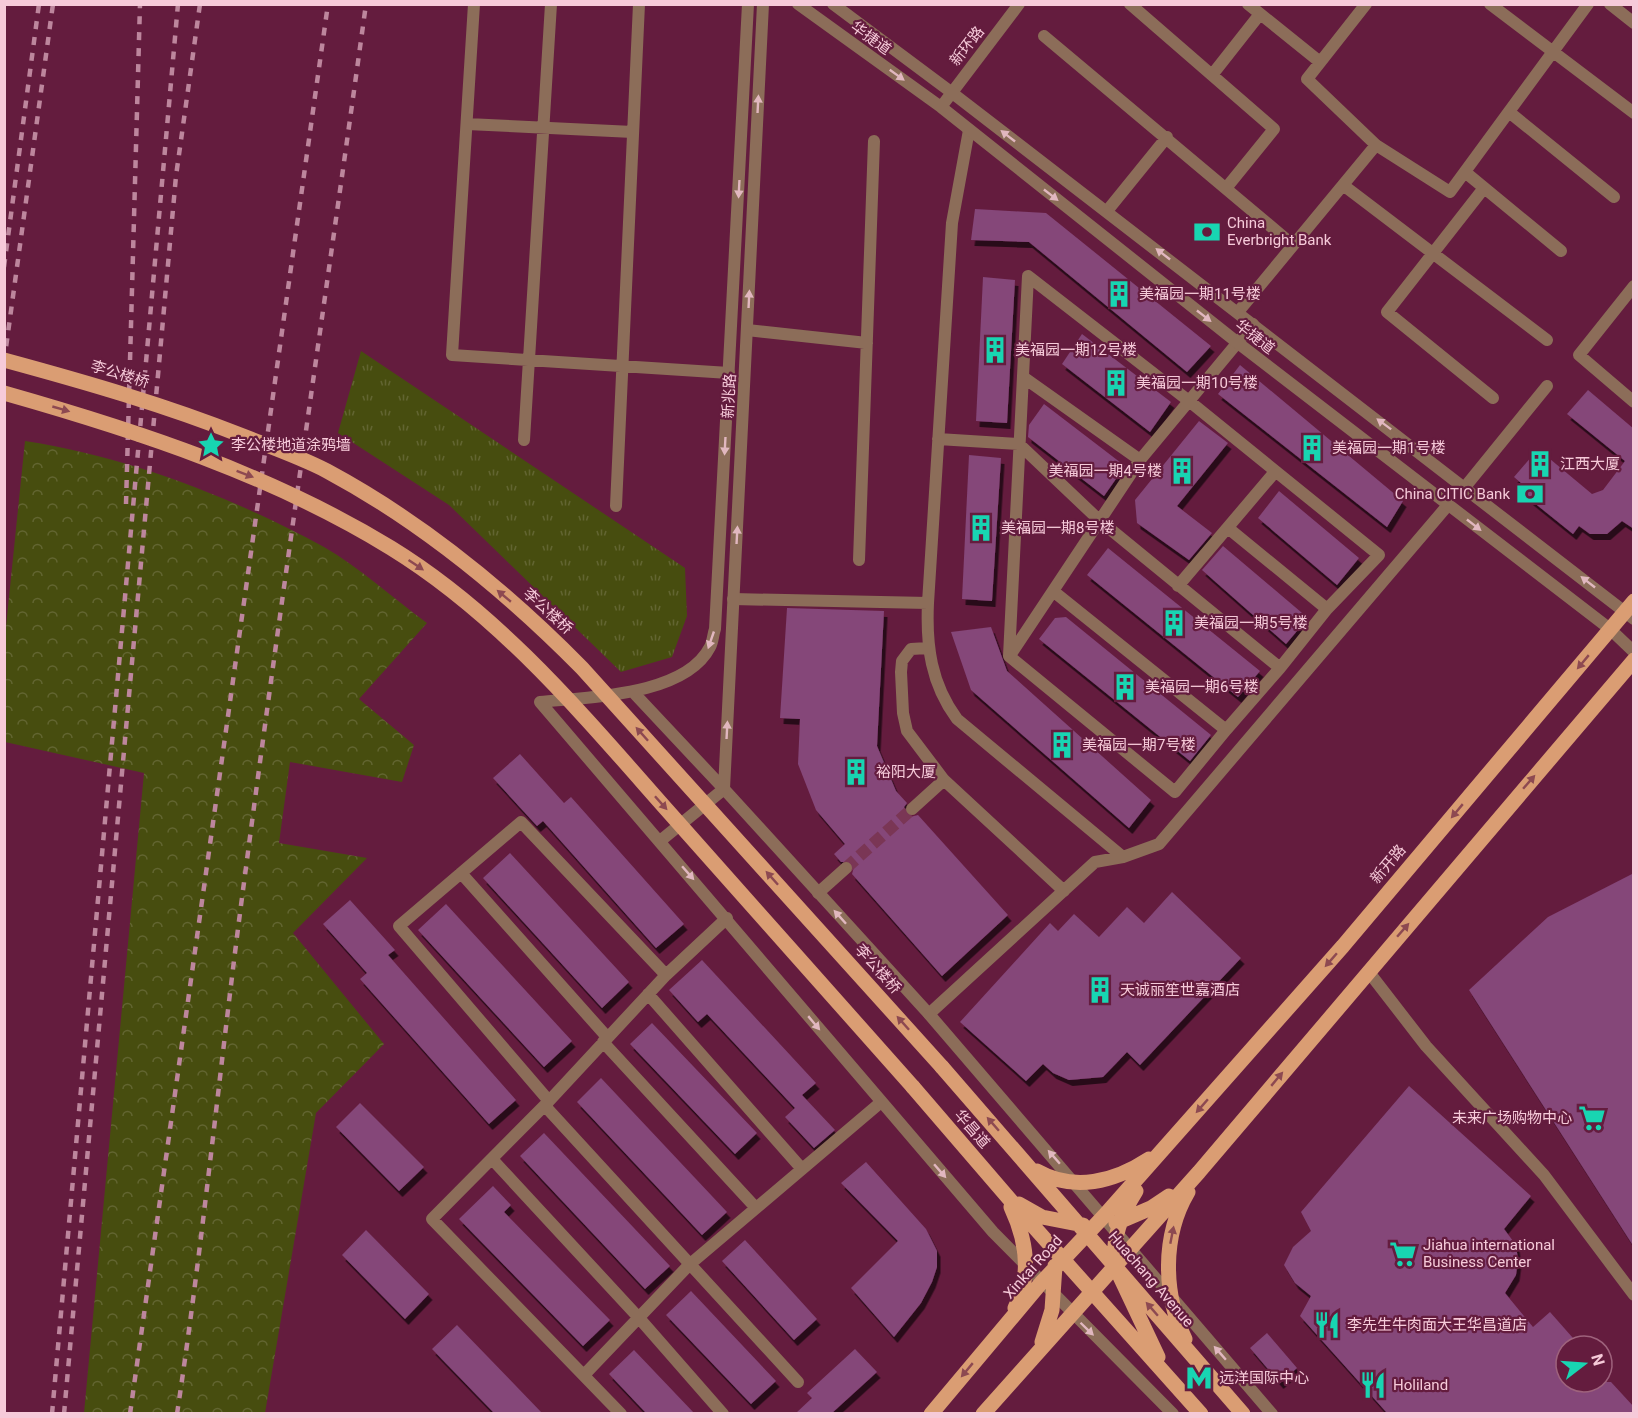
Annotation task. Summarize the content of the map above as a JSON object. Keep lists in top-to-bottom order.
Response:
{
  "streets": {
    "main road": [
      "李公楼桥",
      "新开路",
      "华昌道",
      "Xinkai Road",
      "Huachang Avenue"
    ],
    "street": ["华捷道", "新环路", "新兆路"]
  },
  "crossings": [
    ["华捷道", "新环路"],
    ["华捷道", "新开路"],
    ["李公楼桥", "华昌道"],
    ["新开路", "Xinkai Road"],
    ["华昌道", "Huachang Avenue"],
    ["Xinkai Road", "Huachang Avenue"]
  ],
  "one_way": ["李公楼桥"],
  "places": {
    "bank": ["China Everbright Bank", "China CITIC Bank"],
    "building": [
      "美福园一期11号楼",
      "美福园一期12号楼",
      "美福园一期10号楼",
      "美福园一期1号楼",
      "江西大厦",
      "美福园一期4号楼",
      "美福园一期8号楼",
      "美福园一期5号楼",
      "美福园一期6号楼",
      "美福园一期7号楼",
      "裕阳大厦",
      "天诚丽笙世嘉酒店"
    ],
    "place": ["李公楼地道涂鸦墙"],
    "supermarket": ["未来广场购物中心", "Jiahua international Business Center"],
    "restaurant": ["李先生牛肉面大王华昌道店", "Holiland"],
    "metro station": ["远洋国际中心"]
  },
  "north": "right"
}
